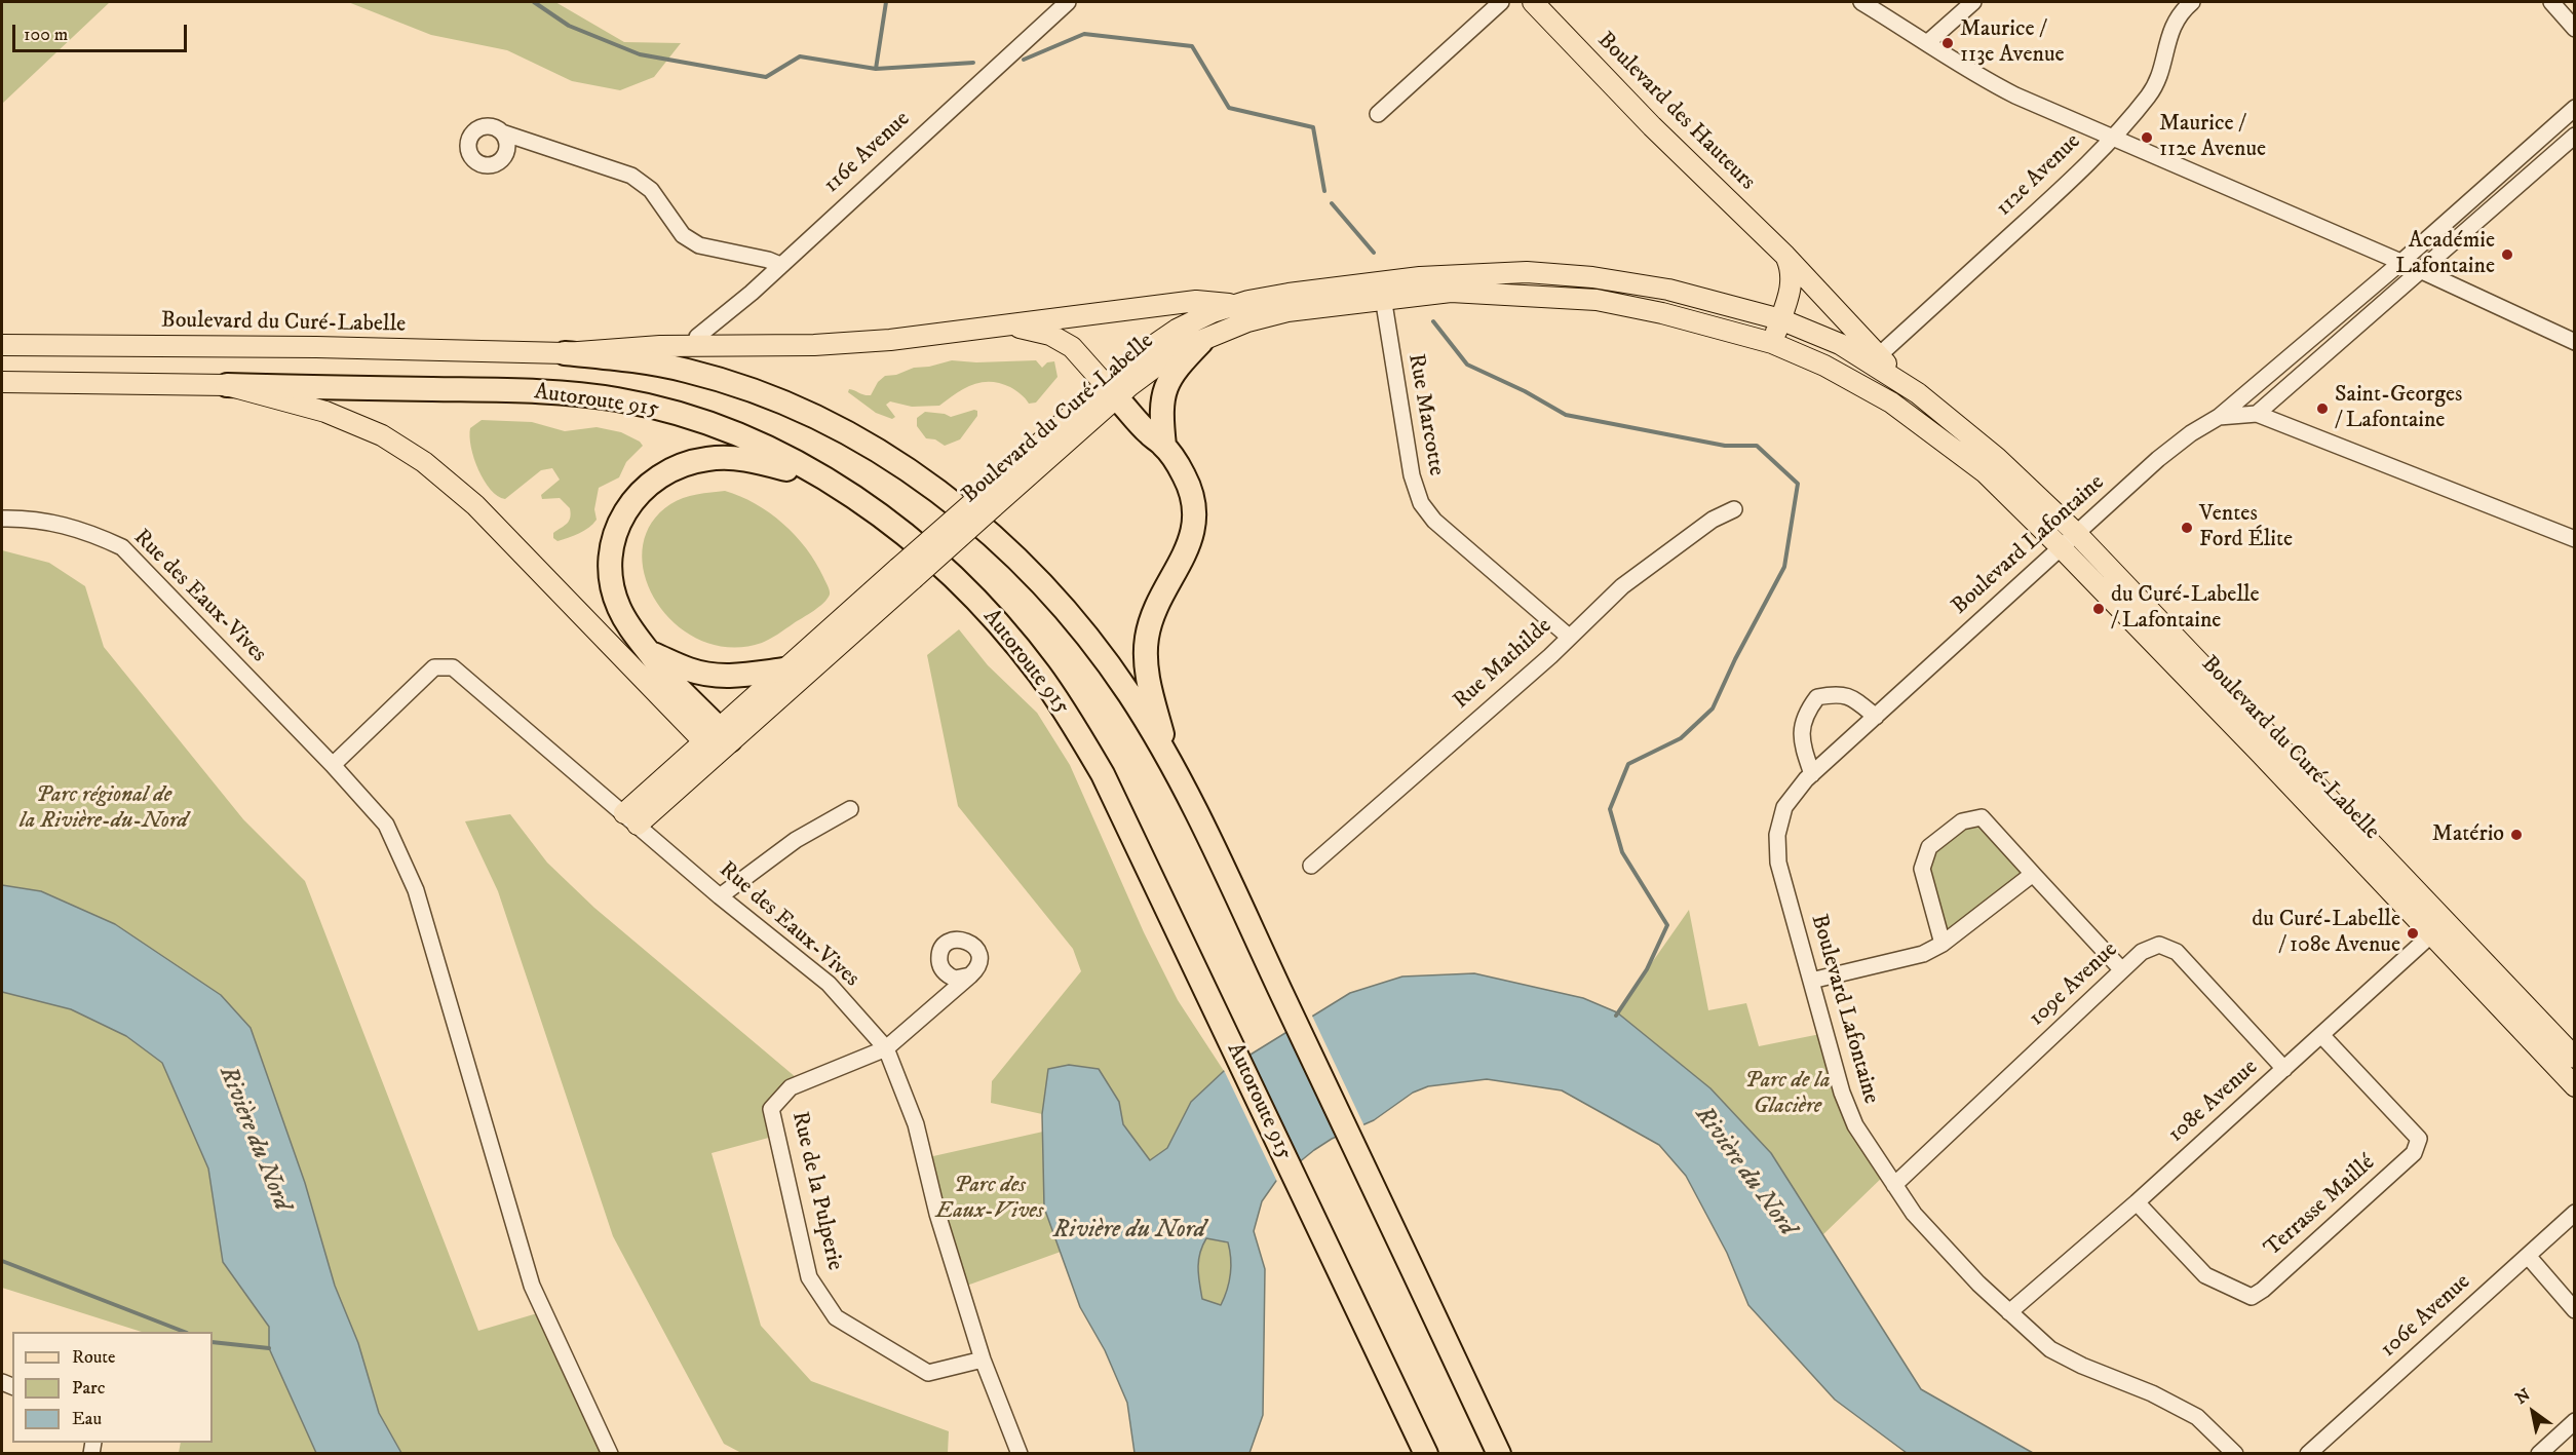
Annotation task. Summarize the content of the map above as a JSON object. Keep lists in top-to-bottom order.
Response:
{
  "streets": {
    "highway": ["Autoroute 915"],
    "main road": ["Boulevard des Hauteurs", "Boulevard du Curé-Labelle"],
    "street": [
      "116e Avenue",
      "112e Avenue",
      "Rue Marcotte",
      "Boulevard Lafontaine",
      "Rue des Eaux-Vives",
      "Rue Mathilde",
      "109e Avenue",
      "108e Avenue",
      "Rue de la Pulperie",
      "Terrasse Maillé",
      "106e Avenue"
    ]
  },
  "crossings": [
    ["Boulevard des Hauteurs", "112e Avenue"],
    ["Boulevard des Hauteurs", "Boulevard du Curé-Labelle"],
    ["116e Avenue", "Boulevard du Curé-Labelle"],
    ["Boulevard du Curé-Labelle", "Autoroute 915"],
    ["Boulevard du Curé-Labelle", "Rue Marcotte"],
    ["Boulevard du Curé-Labelle", "Boulevard Lafontaine"],
    ["Boulevard du Curé-Labelle", "108e Avenue"],
    ["Rue Marcotte", "Rue Mathilde"],
    ["Boulevard Lafontaine", "109e Avenue"],
    ["Boulevard Lafontaine", "108e Avenue"],
    ["Rue des Eaux-Vives", "Rue de la Pulperie"],
    ["109e Avenue", "108e Avenue"],
    ["108e Avenue", "Terrasse Maillé"]
  ],
  "water": ["Rivière du Nord"],
  "parks": ["Parc régional de la Rivière-du-Nord", "Parc de la Glacière", "Parc des Eaux-Vives"],
  "places": [
    "Maurice / 113e Avenue",
    "Maurice / 112e Avenue",
    "Académie Lafontaine",
    "Saint-Georges / Lafontaine",
    "Ventes Ford Élite",
    "du Curé-Labelle / Lafontaine",
    "Matério",
    "du Curé-Labelle / 108e Avenue"
  ],
  "legend": ["Route", "Parc", "Eau"],
  "scale_bar": "100 m",
  "north": "top left"
}
